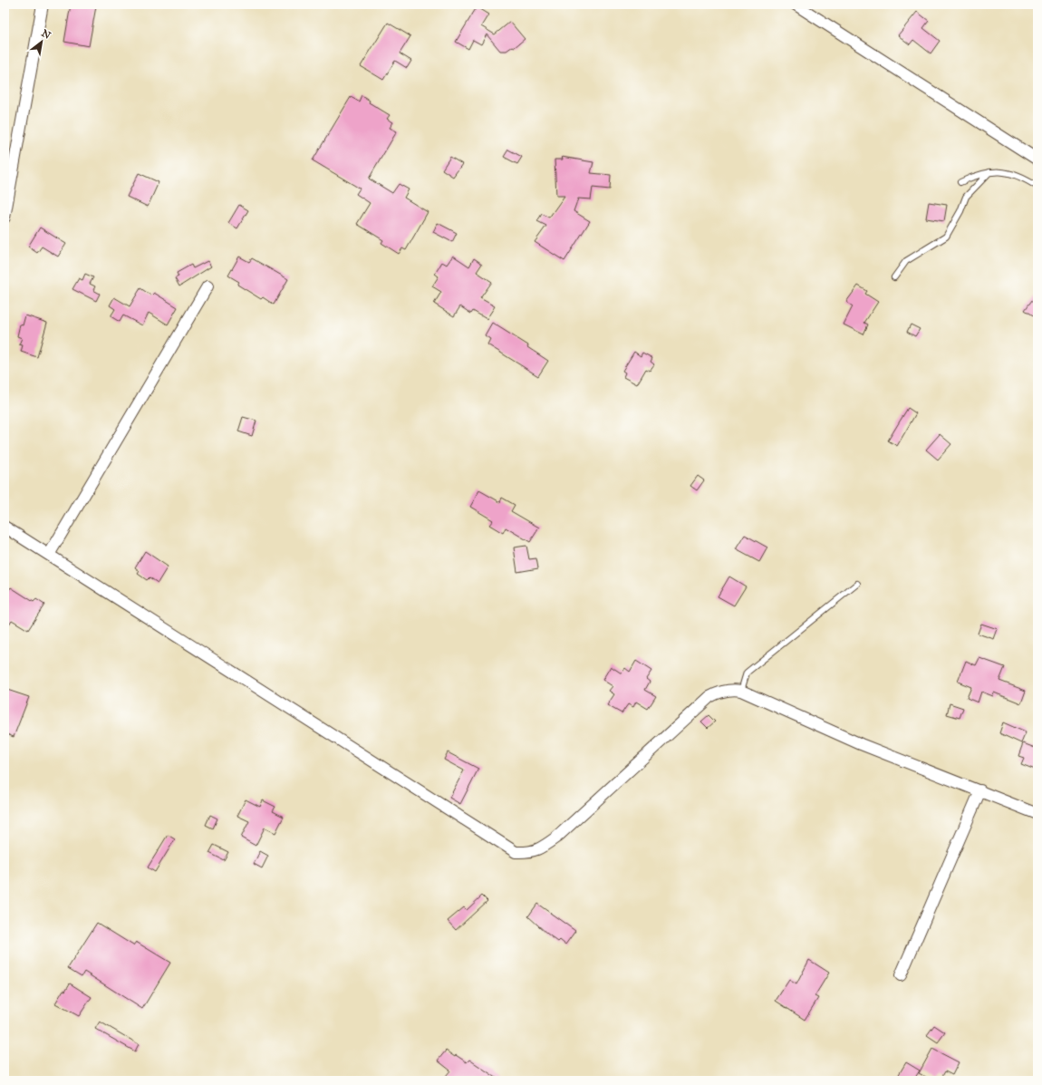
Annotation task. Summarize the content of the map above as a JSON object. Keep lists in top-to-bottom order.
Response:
{
  "north": "top right"
}
